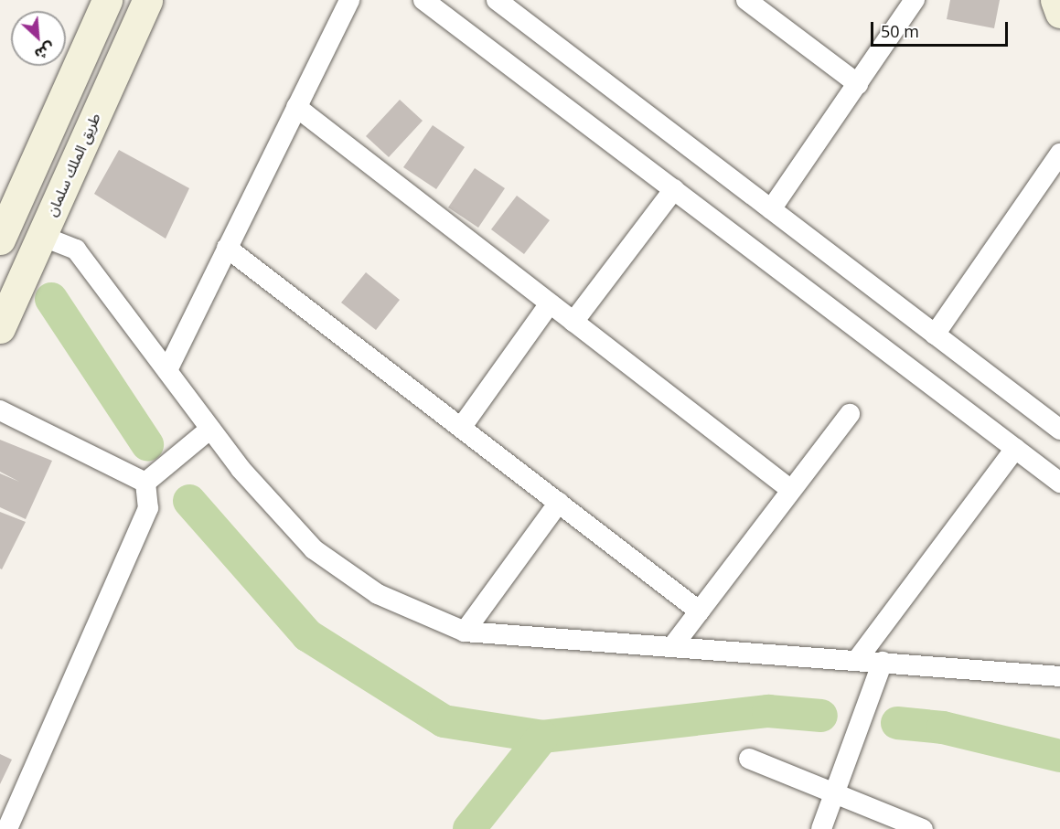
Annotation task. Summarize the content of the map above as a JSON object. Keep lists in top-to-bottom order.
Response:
{
  "streets": {
    "main road": ["طريق الملك سلمان"]
  },
  "scale_bar": "50 m",
  "north": "bottom right"
}
